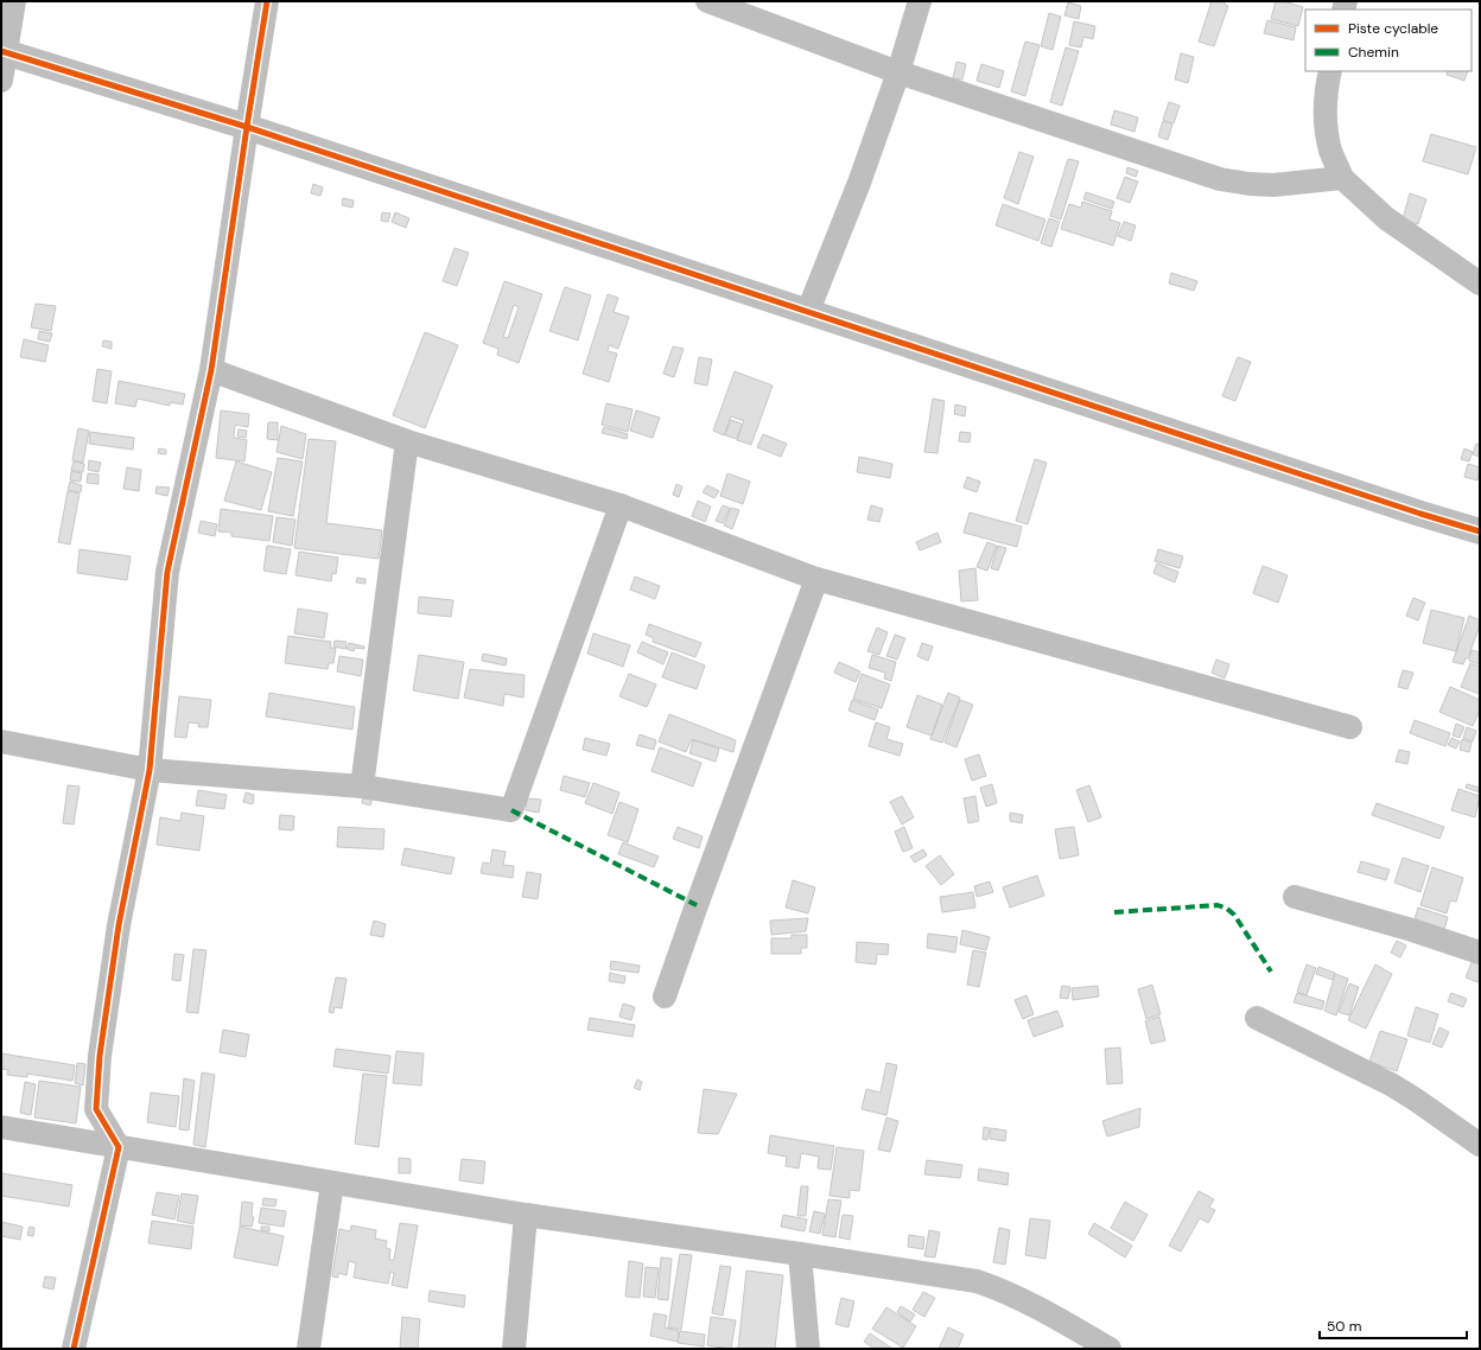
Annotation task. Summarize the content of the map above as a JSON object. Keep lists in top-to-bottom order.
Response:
{
  "legend": ["Piste cyclable", "Chemin"],
  "scale_bar": "50 m"
}
